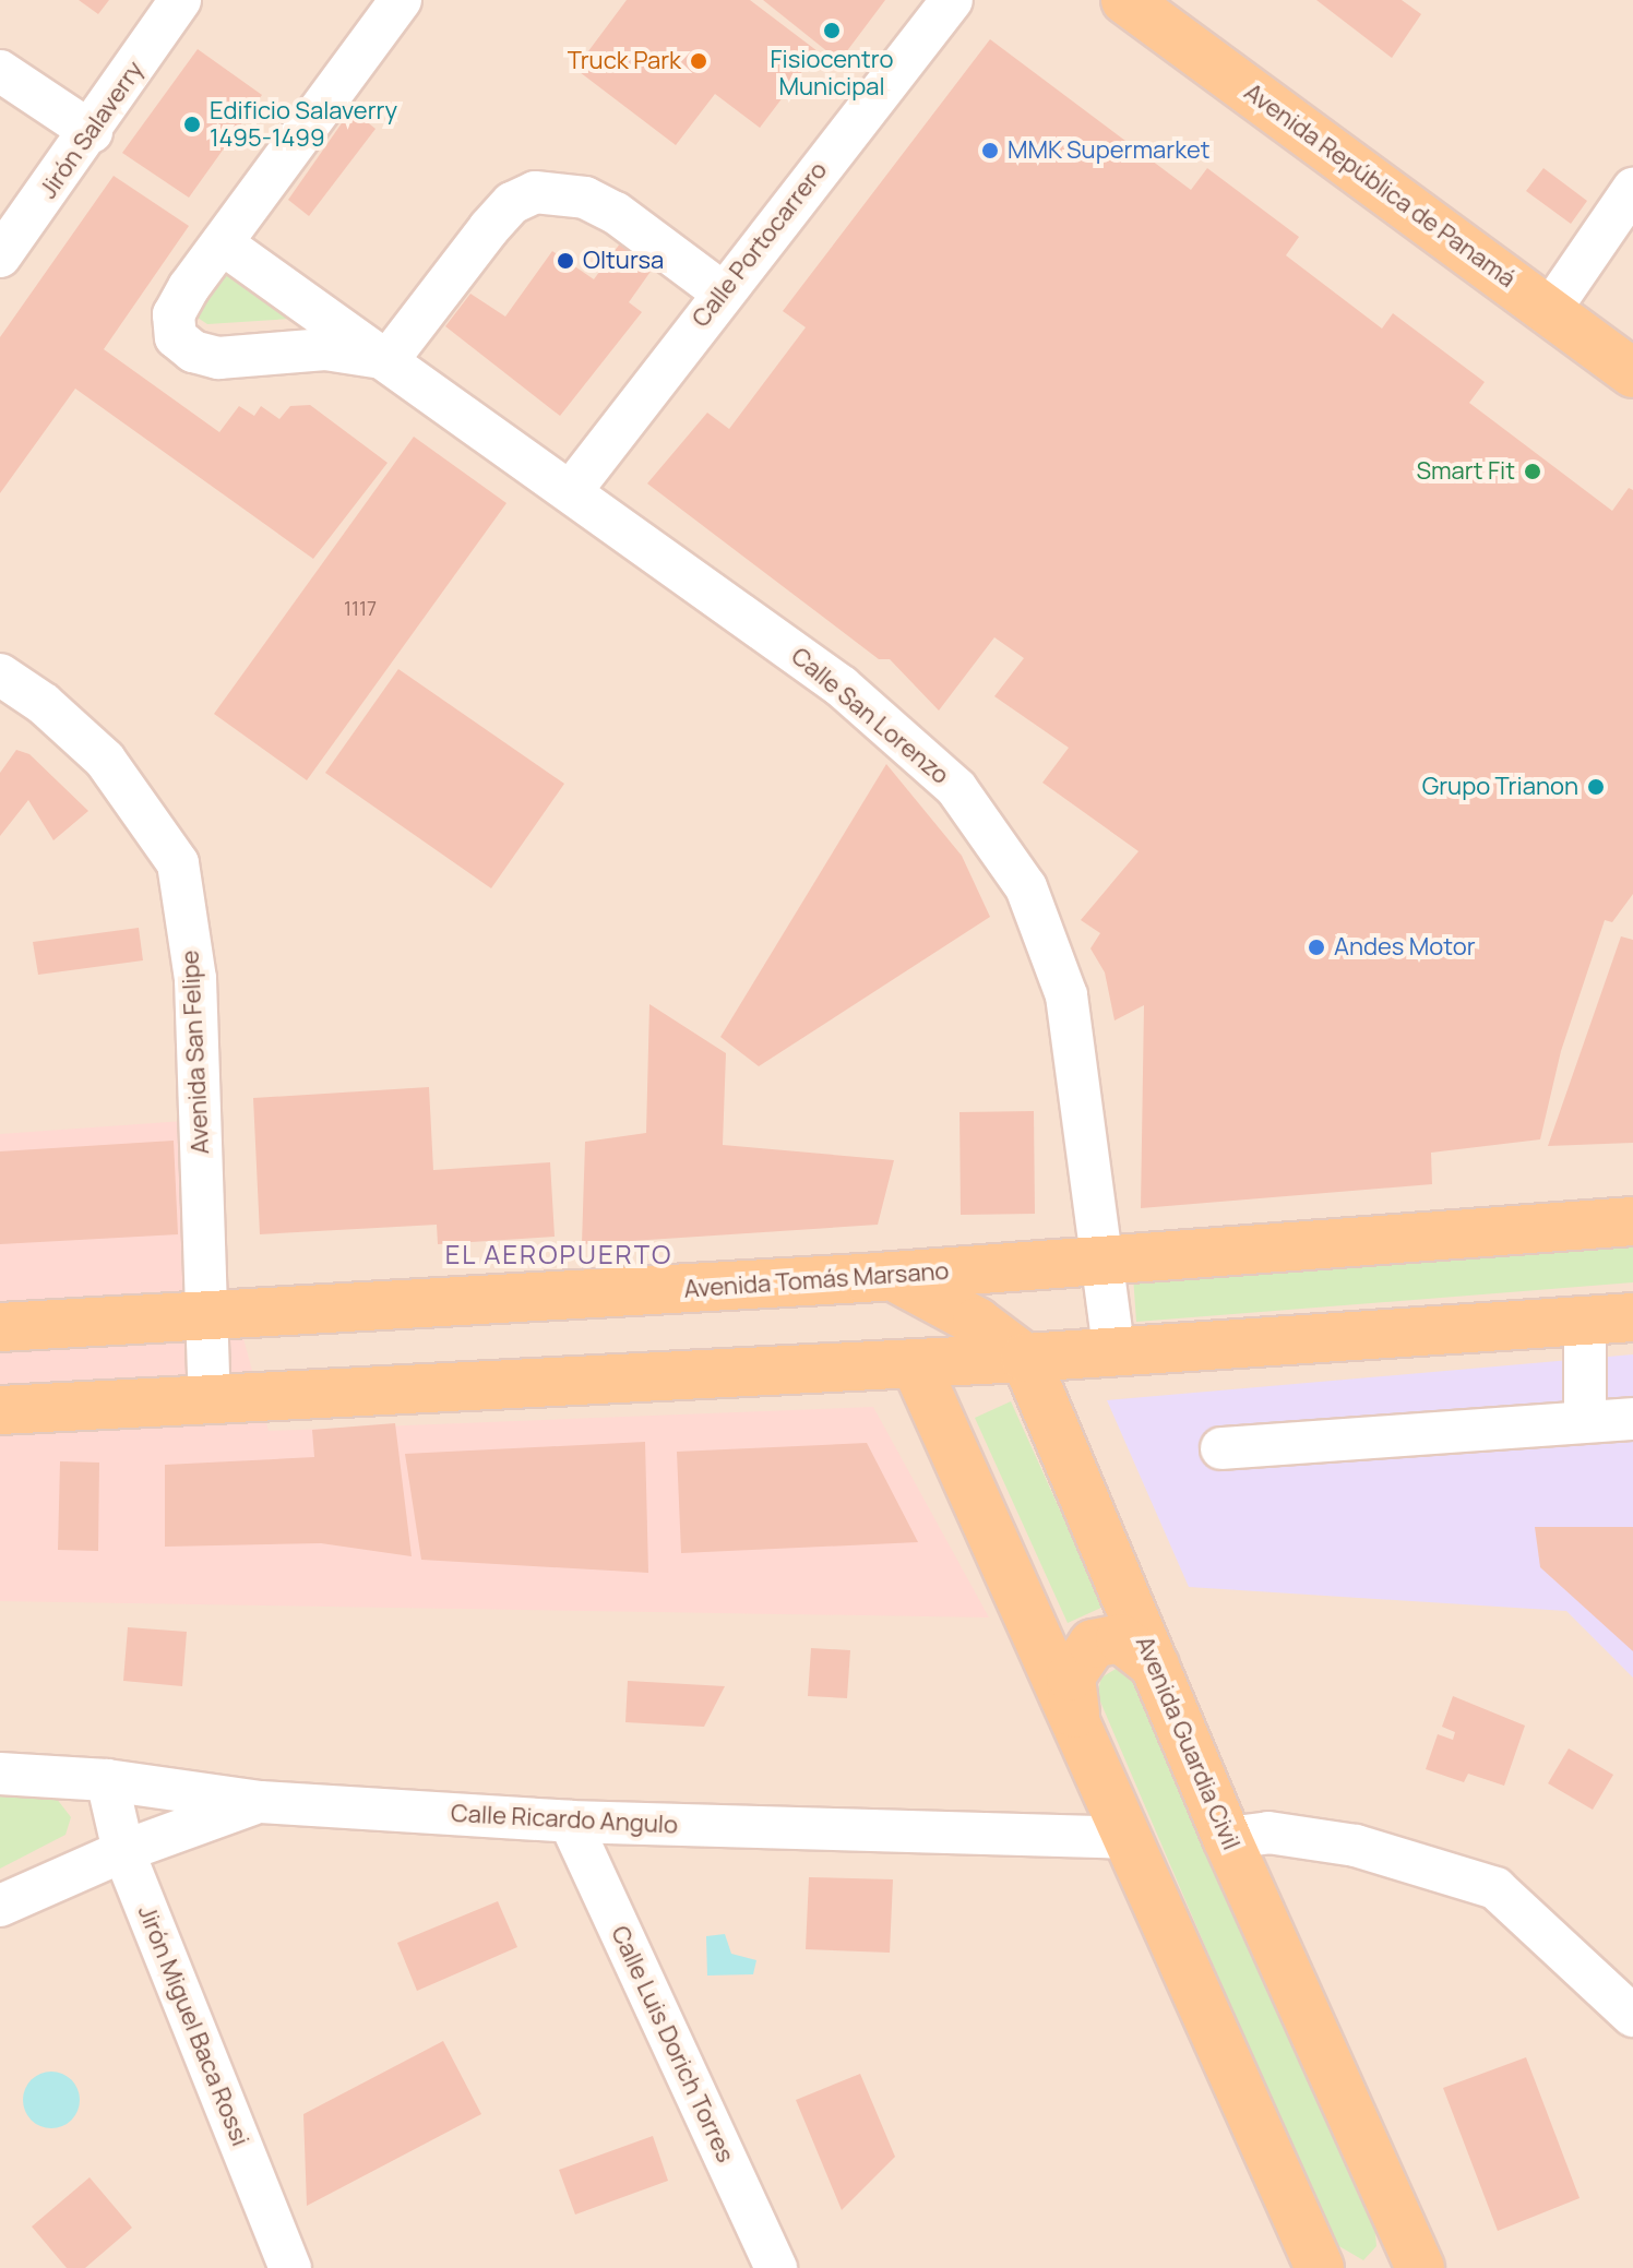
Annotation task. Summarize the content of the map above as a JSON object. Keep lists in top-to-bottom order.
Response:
{
  "streets": {
    "main road": ["Avenida República de Panamá", "Avenida Tomás Marsano", "Avenida Guardia Civil"],
    "street": [
      "Jirón Salaverry",
      "Calle Portocarrero",
      "Calle San Lorenzo",
      "Avenida San Felipe",
      "Calle Ricardo Angulo",
      "Jirón Miguel Baca Rossi",
      "Calle Luis Dorich Torres"
    ]
  },
  "crossings": [
    ["Calle Portocarrero", "Calle San Lorenzo"],
    ["Calle San Lorenzo", "Avenida Tomás Marsano"],
    ["Avenida San Felipe", "Avenida Tomás Marsano"],
    ["Calle Ricardo Angulo", "Jirón Miguel Baca Rossi"],
    ["Calle Ricardo Angulo", "Calle Luis Dorich Torres"]
  ],
  "districts": ["EL AEROPUERTO"],
  "places": [
    "Fisiocentro Municipal",
    "Truck Park",
    "Edificio Salaverry 1495-1499",
    "MMK Supermarket",
    "Oltursa",
    "Smart Fit",
    "Grupo Trianon",
    "Andes Motor"
  ],
  "house_numbers": ["1117"]
}
